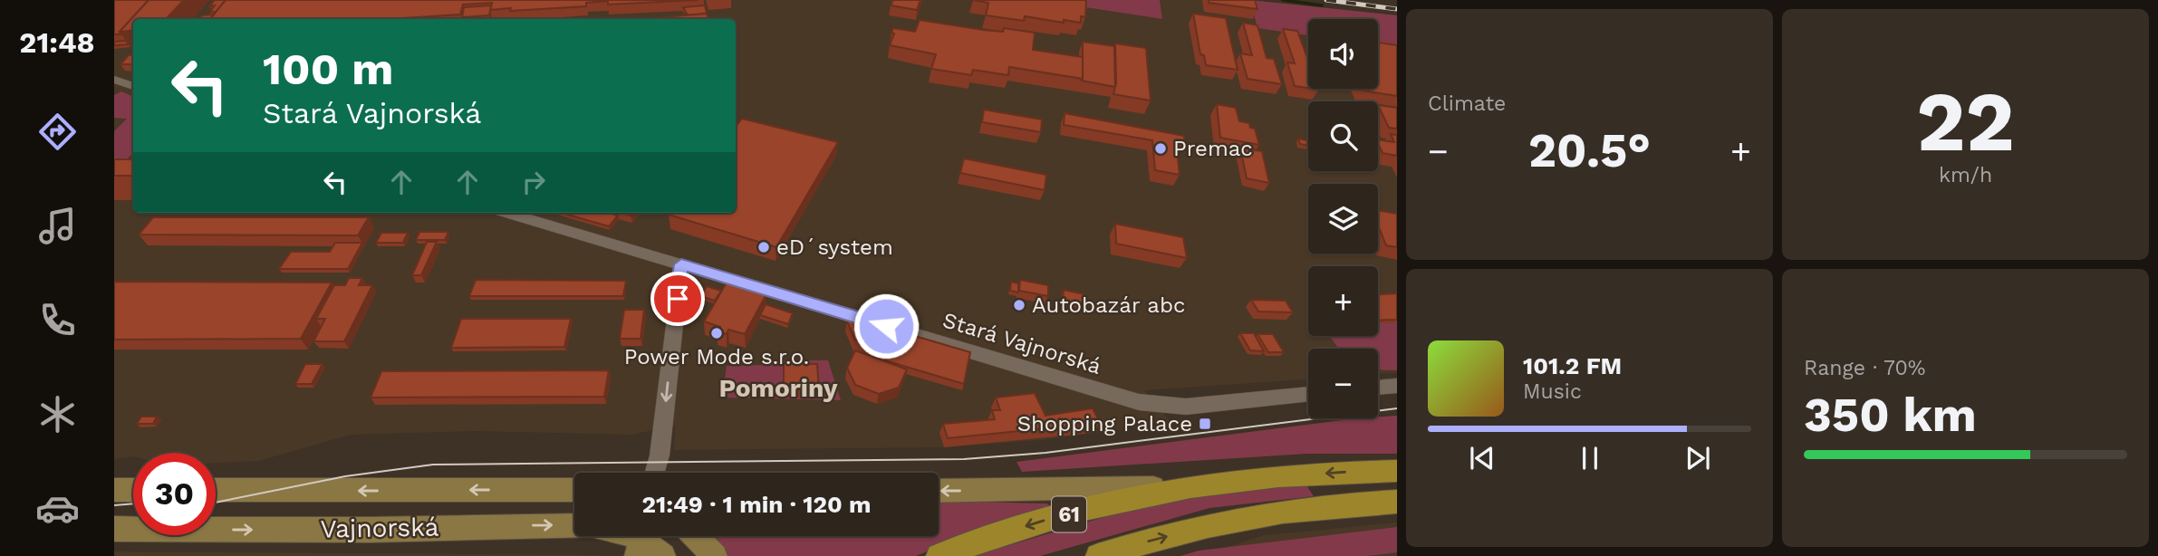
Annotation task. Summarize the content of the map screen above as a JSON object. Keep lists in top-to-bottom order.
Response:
{
  "streets": {
    "main road": ["61", "Vajnorská"],
    "street": ["Stará Vajnorská"]
  },
  "districts": ["Pomoriny"],
  "places": {
    "other": [
      "Premac",
      "eD´system",
      "Autobazár abc",
      "Power Mode s.r.o."
    ],
    "transit": ["Shopping Palace"]
  },
  "page": {
    "tabs": "21:48",
    "tile": [
      "Climate",
      ["22", "km/h"],
      ["Range · 70%", "350 km"]
    ],
    "map_buttons": ["+", "−"],
    "turn": ["100 m", "Stará Vajnorská"],
    "heat": ["−", "20.5°", "+"],
    "song": ["101.2 FM", "Music"],
    "limit": "30",
    "trip": "21:49 · 1 min · 120 m"
  }
}
